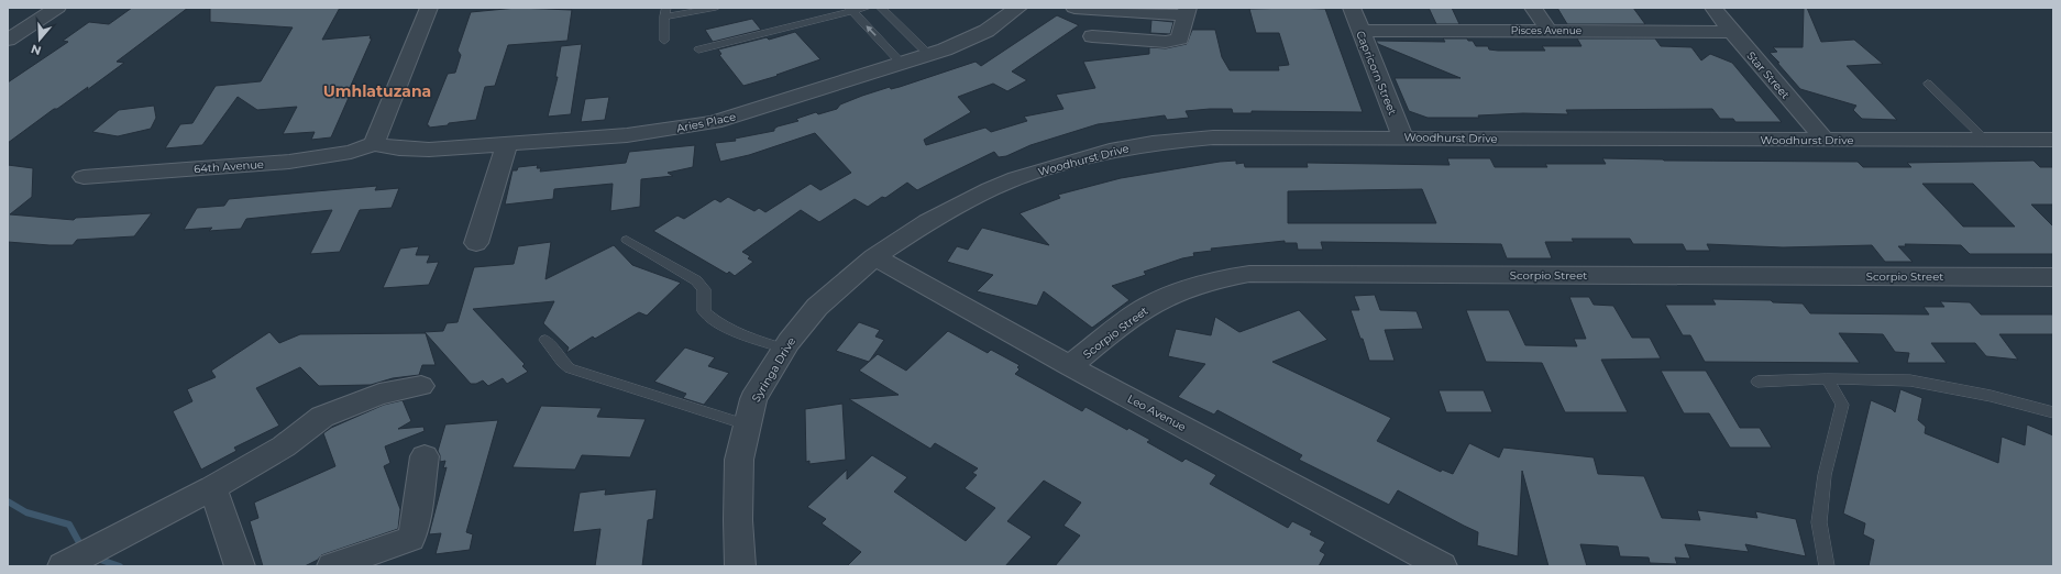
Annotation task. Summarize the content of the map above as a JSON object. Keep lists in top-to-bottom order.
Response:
{
  "streets": {
    "street": [
      "Pisces Avenue",
      "Capricorn Street",
      "Star Street",
      "Aries Place",
      "Woodhurst Drive",
      "64th Avenue",
      "Scorpio Street",
      "Syringa Drive",
      "Leo Avenue"
    ]
  },
  "crossings": [
    ["Pisces Avenue", "Capricorn Street"],
    ["Pisces Avenue", "Star Street"],
    ["Capricorn Street", "Woodhurst Drive"],
    ["Star Street", "Woodhurst Drive"],
    ["Aries Place", "64th Avenue"],
    ["Woodhurst Drive", "Syringa Drive"],
    ["Woodhurst Drive", "Leo Avenue"],
    ["Scorpio Street", "Leo Avenue"],
    ["Syringa Drive", "Leo Avenue"]
  ],
  "districts": ["Umhlatuzana"],
  "north": "bottom"
}
